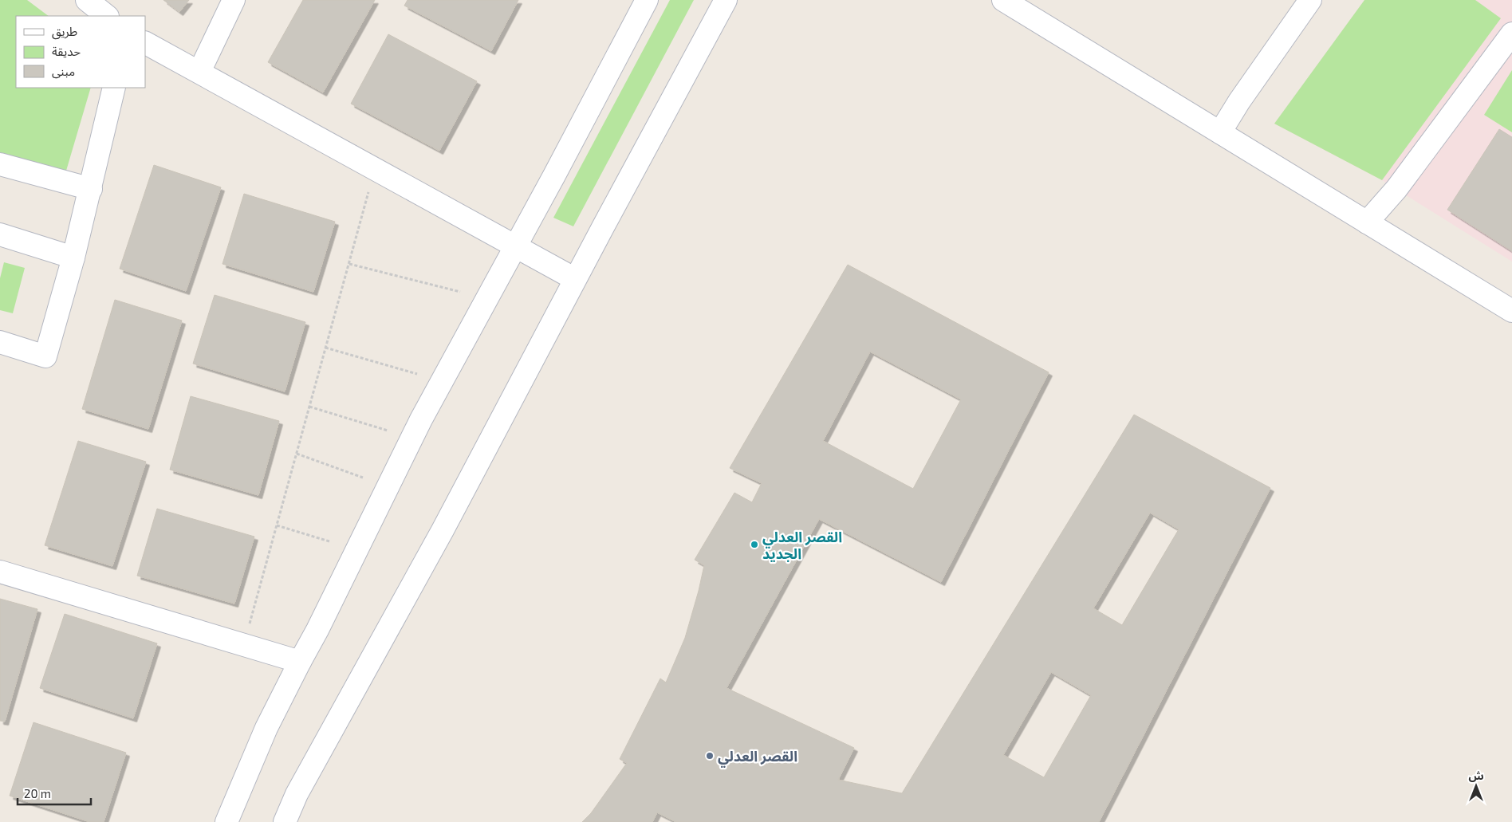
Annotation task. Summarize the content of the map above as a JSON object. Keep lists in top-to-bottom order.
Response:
{
  "places": ["القصر العدلي الجديد", "القصر العدلي"],
  "legend": ["طريق", "حديقة", "مبنى"],
  "scale_bar": "20 m",
  "north": "top"
}
